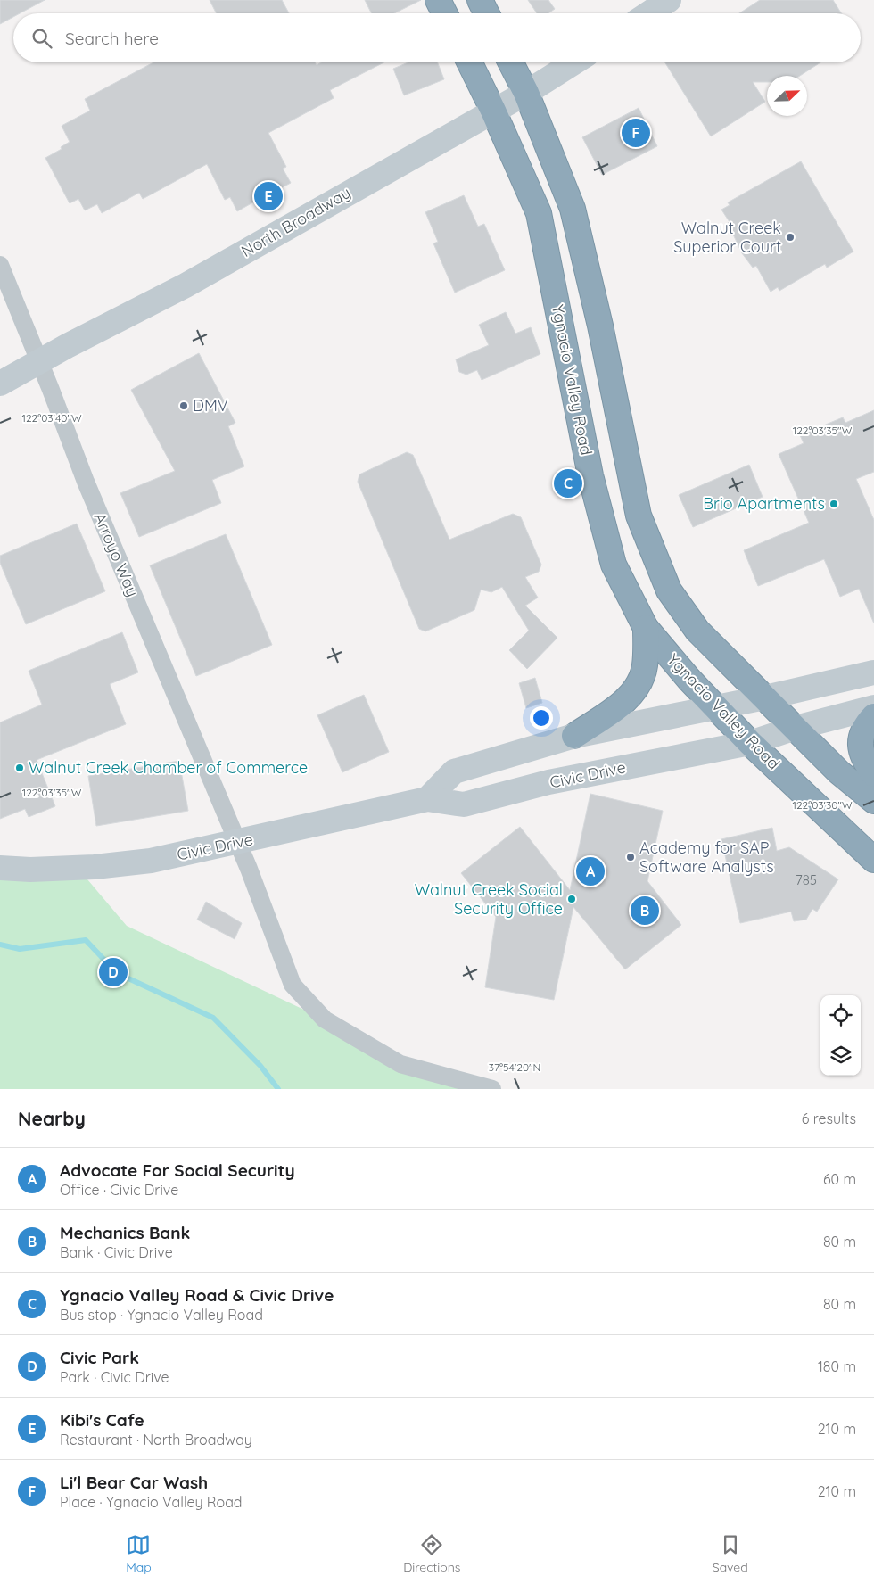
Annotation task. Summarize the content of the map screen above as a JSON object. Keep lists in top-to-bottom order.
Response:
{
  "streets": {
    "highway": ["Ygnacio Valley Road"],
    "main road": ["North Broadway", "Civic Drive"],
    "street": ["Arroyo Way"]
  },
  "crossings": [
    ["North Broadway", "Ygnacio Valley Road"],
    ["North Broadway", "Arroyo Way"],
    ["Ygnacio Valley Road", "Civic Drive"],
    ["Arroyo Way", "Civic Drive"]
  ],
  "places": [
    "Walnut Creek Superior Court",
    "DMV",
    "Brio Apartments",
    "Walnut Creek Chamber of Commerce",
    "Academy for SAP Software Analysts",
    "Walnut Creek Social Security Office"
  ],
  "house_numbers": ["785"],
  "north": "top right",
  "page": {
    "search": "Search here",
    "pins": [
      "F",
      "E",
      "C",
      "A",
      "B",
      "D"
    ],
    "heading": ["Nearby", "6 results"],
    "list": [
      {
        "mark": "A",
        "name": "Advocate For Social Security",
        "note": "Office · Civic Drive",
        "value": "60 m"
      },
      {
        "mark": "B",
        "name": "Mechanics Bank",
        "note": "Bank · Civic Drive",
        "value": "80 m"
      },
      {
        "mark": "C",
        "name": "Ygnacio Valley Road & Civic Drive",
        "note": "Bus stop · Ygnacio Valley Road",
        "value": "80 m"
      },
      {
        "mark": "D",
        "name": "Civic Park",
        "note": "Park · Civic Drive",
        "value": "180 m"
      },
      {
        "mark": "E",
        "name": "Kibi's Cafe",
        "note": "Restaurant · North Broadway",
        "value": "210 m"
      },
      {
        "mark": "F",
        "name": "Li'l Bear Car Wash",
        "note": "Place · Ygnacio Valley Road",
        "value": "210 m"
      }
    ],
    "nav": ["Map", "Directions", "Saved"]
  },
  "coordinates": [
    "122°03'40\"W",
    "122°03'35\"W",
    "122°03'30\"W",
    "37°54'20\"N"
  ]
}
